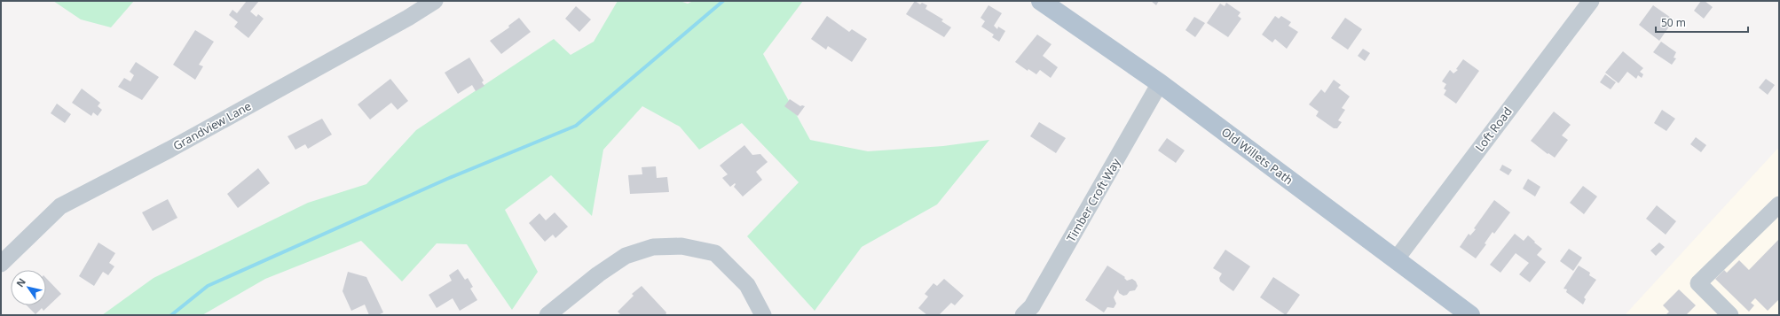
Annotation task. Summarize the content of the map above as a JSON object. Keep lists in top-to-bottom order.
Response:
{
  "streets": {
    "main road": ["Old Willets Path"],
    "street": ["Grandview Lane", "Loft Road", "Timber Croft Way"]
  },
  "crossings": [
    ["Loft Road", "Old Willets Path"],
    ["Old Willets Path", "Timber Croft Way"]
  ],
  "scale_bar": "50 m",
  "north": "top left"
}
